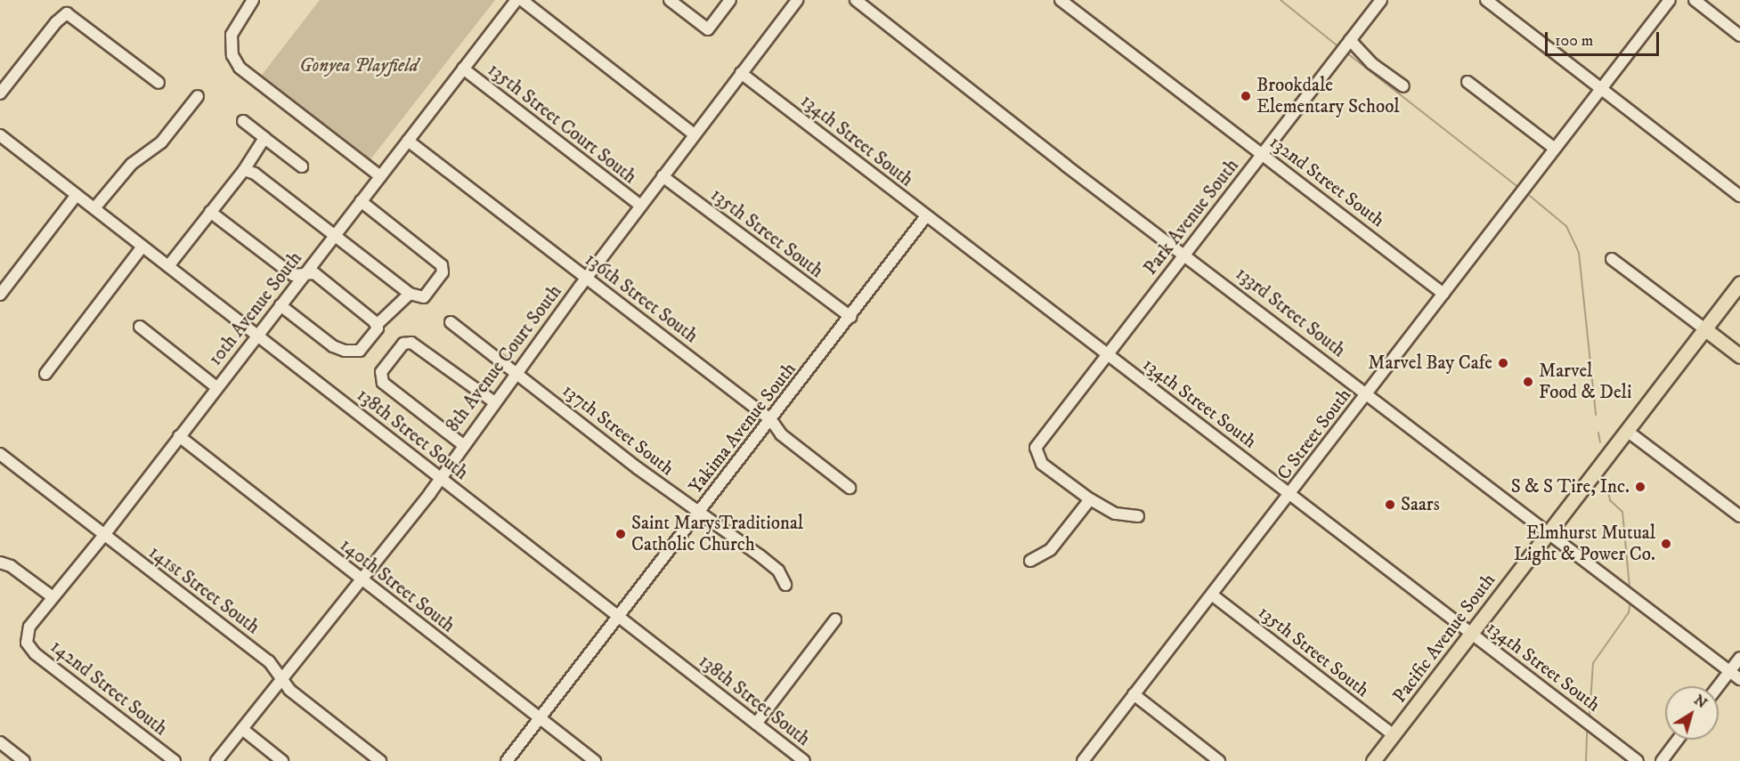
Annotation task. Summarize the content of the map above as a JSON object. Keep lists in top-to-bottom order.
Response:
{
  "streets": {
    "main road": ["Pacific Avenue South"],
    "street": [
      "135th Street Court South",
      "134th Street South",
      "132nd Street South",
      "Park Avenue South",
      "135th Street South",
      "136th Street South",
      "10th Avenue South",
      "133rd Street South",
      "8th Avenue Court South",
      "Yakima Avenue South",
      "137th Street South",
      "138th Street South",
      "C Street South",
      "140th Street South",
      "141st Street South",
      "142nd Street South"
    ]
  },
  "crossings": [
    ["135th Street Court South", "10th Avenue South"],
    ["135th Street Court South", "8th Avenue Court South"],
    ["134th Street South", "Park Avenue South"],
    ["134th Street South", "8th Avenue Court South"],
    ["134th Street South", "Yakima Avenue South"],
    ["134th Street South", "C Street South"],
    ["134th Street South", "Pacific Avenue South"],
    ["132nd Street South", "Park Avenue South"],
    ["132nd Street South", "C Street South"],
    ["Park Avenue South", "133rd Street South"],
    ["135th Street South", "8th Avenue Court South"],
    ["135th Street South", "Yakima Avenue South"],
    ["135th Street South", "C Street South"],
    ["135th Street South", "Pacific Avenue South"],
    ["136th Street South", "10th Avenue South"],
    ["136th Street South", "8th Avenue Court South"],
    ["136th Street South", "Yakima Avenue South"],
    ["10th Avenue South", "138th Street South"],
    ["10th Avenue South", "140th Street South"],
    ["10th Avenue South", "141st Street South"],
    ["10th Avenue South", "142nd Street South"],
    ["133rd Street South", "C Street South"],
    ["133rd Street South", "Pacific Avenue South"],
    ["8th Avenue Court South", "137th Street South"],
    ["8th Avenue Court South", "138th Street South"],
    ["8th Avenue Court South", "140th Street South"],
    ["8th Avenue Court South", "141st Street South"],
    ["Yakima Avenue South", "137th Street South"],
    ["Yakima Avenue South", "138th Street South"],
    ["Yakima Avenue South", "140th Street South"]
  ],
  "parks": ["Gonyea Playfield"],
  "places": [
    "Brookdale Elementary School",
    "Marvel Bay Cafe",
    "Marvel Food & Deli",
    "S & S Tire, Inc.",
    "Saars",
    "Saint MarysTraditional Catholic Church",
    "Elmhurst Mutual Light & Power Co."
  ],
  "scale_bar": "100 m",
  "north": "top right"
}
